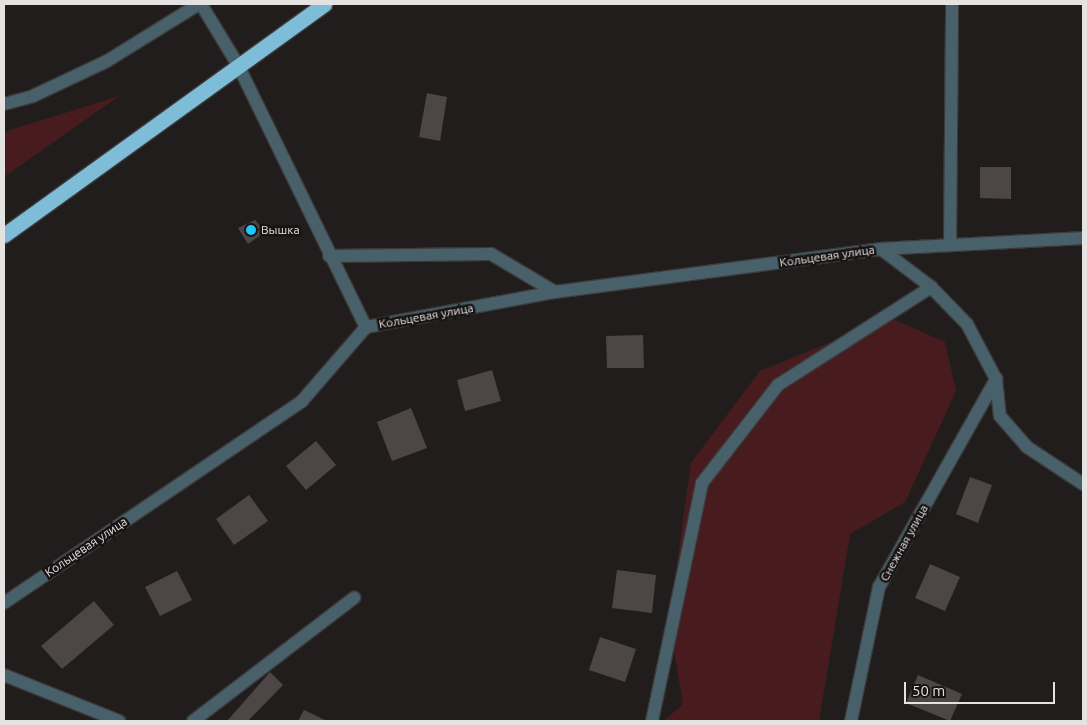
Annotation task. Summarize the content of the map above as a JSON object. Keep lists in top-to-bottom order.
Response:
{
  "streets": {
    "street": ["Кольцевая улица", "Снежная улица"]
  },
  "crossings": [
    ["Кольцевая улица", "Снежная улица"]
  ],
  "places": ["Вышка"],
  "scale_bar": "50 m"
}
